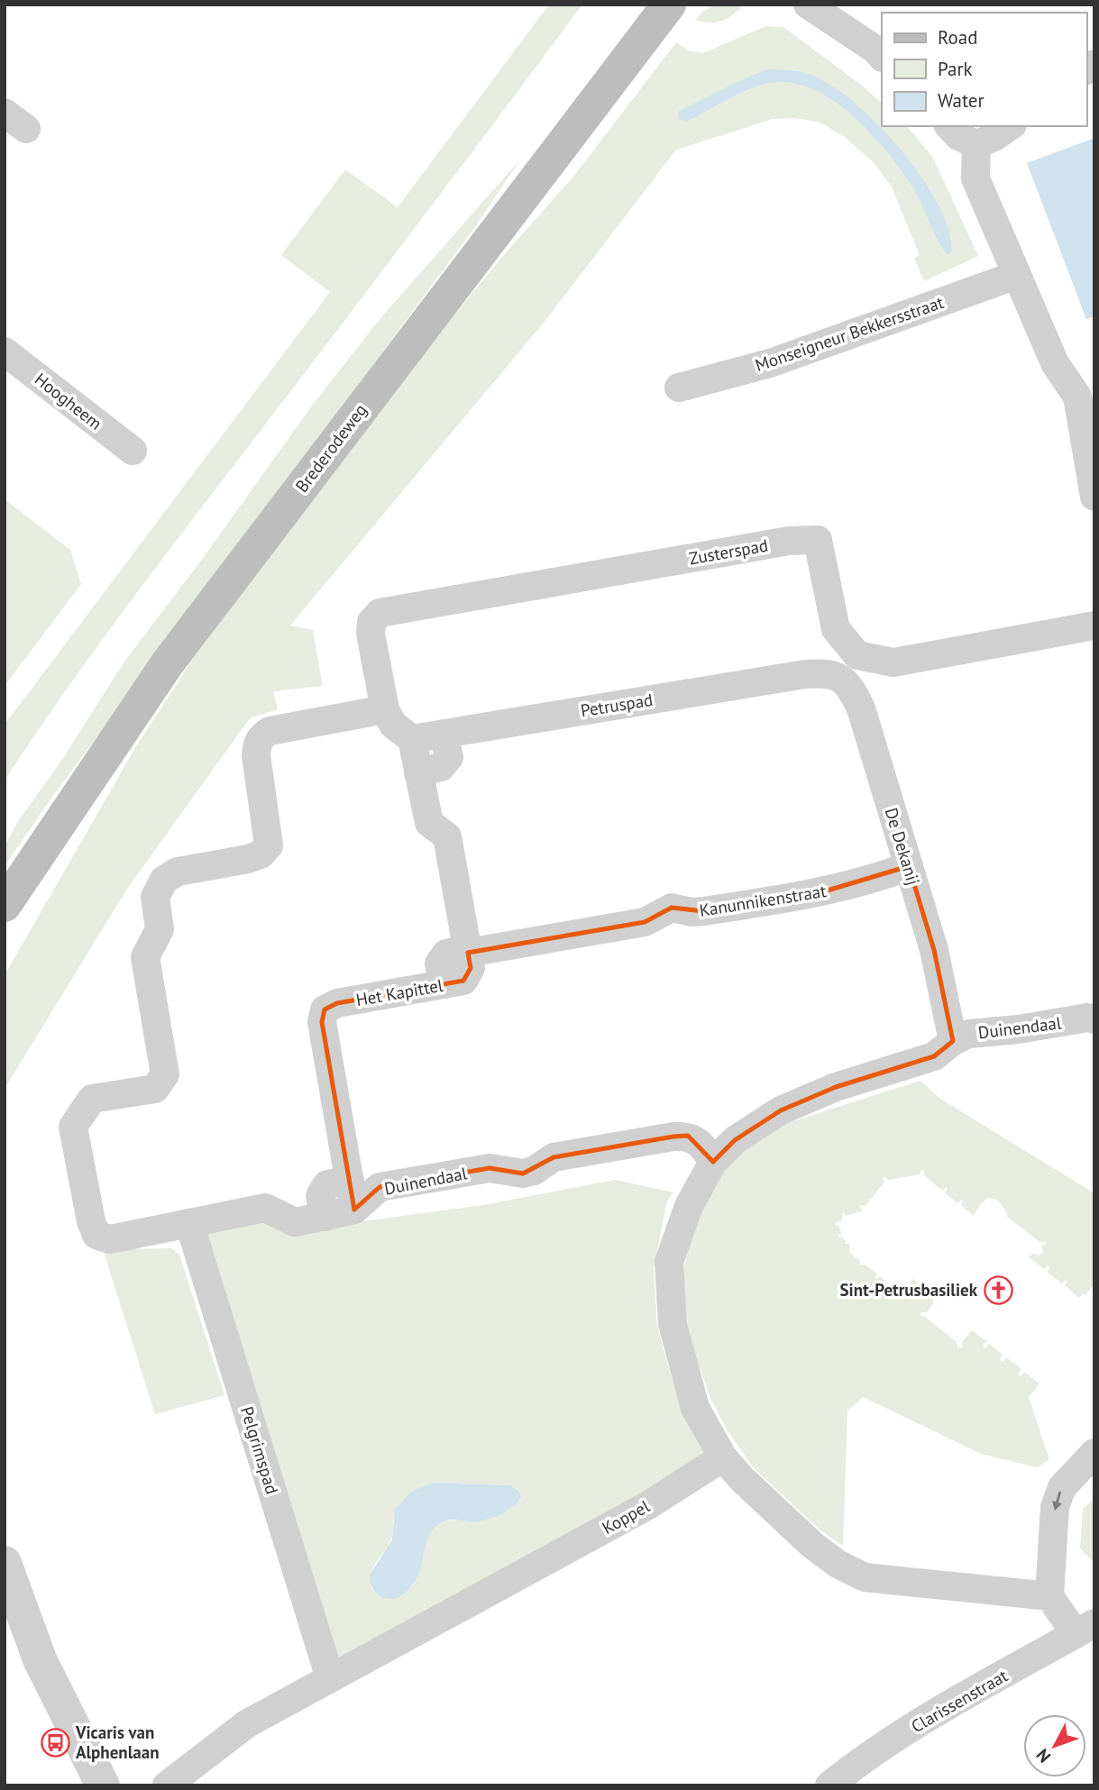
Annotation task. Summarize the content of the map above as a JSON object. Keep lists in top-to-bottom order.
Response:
{
  "streets": {
    "main road": ["Brederodeweg"],
    "street": [
      "Monseigneur Bekkersstraat",
      "Hoogheem",
      "Zusterspad",
      "Petruspad",
      "De Dekanij",
      "Kanunnikenstraat",
      "Het Kapittel",
      "Duinendaal",
      "Pelgrimspad",
      "Koppel",
      "Clarissenstraat"
    ]
  },
  "crossings": [
    ["Zusterspad", "Duinendaal"],
    ["Petruspad", "De Dekanij"],
    ["Petruspad", "Het Kapittel"],
    ["De Dekanij", "Kanunnikenstraat"],
    ["De Dekanij", "Duinendaal"],
    ["Kanunnikenstraat", "Het Kapittel"],
    ["Het Kapittel", "Duinendaal"],
    ["Duinendaal", "Pelgrimspad"],
    ["Duinendaal", "Koppel"],
    ["Pelgrimspad", "Koppel"]
  ],
  "places": {
    "church": ["Sint-Petrusbasiliek"],
    "bus stop": ["Vicaris van Alphenlaan"]
  },
  "legend": ["Road", "Park", "Water"],
  "north": "bottom left"
}
